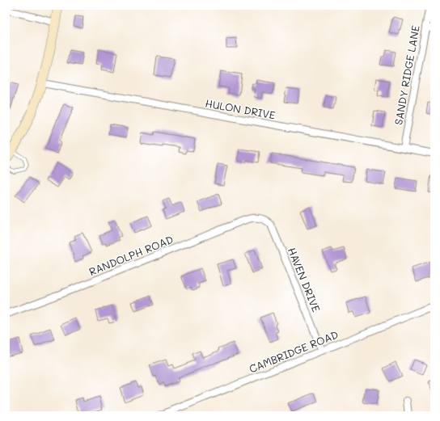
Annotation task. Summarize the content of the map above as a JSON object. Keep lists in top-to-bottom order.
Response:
{
  "streets": {
    "street": [
      "SANDY RIDGE LANE",
      "HULON DRIVE",
      "RANDOLPH ROAD",
      "HAVEN DRIVE",
      "CAMBRIDGE ROAD"
    ]
  },
  "crossings": [
    ["SANDY RIDGE LANE", "HULON DRIVE"],
    ["RANDOLPH ROAD", "HAVEN DRIVE"],
    ["HAVEN DRIVE", "CAMBRIDGE ROAD"]
  ]
}
